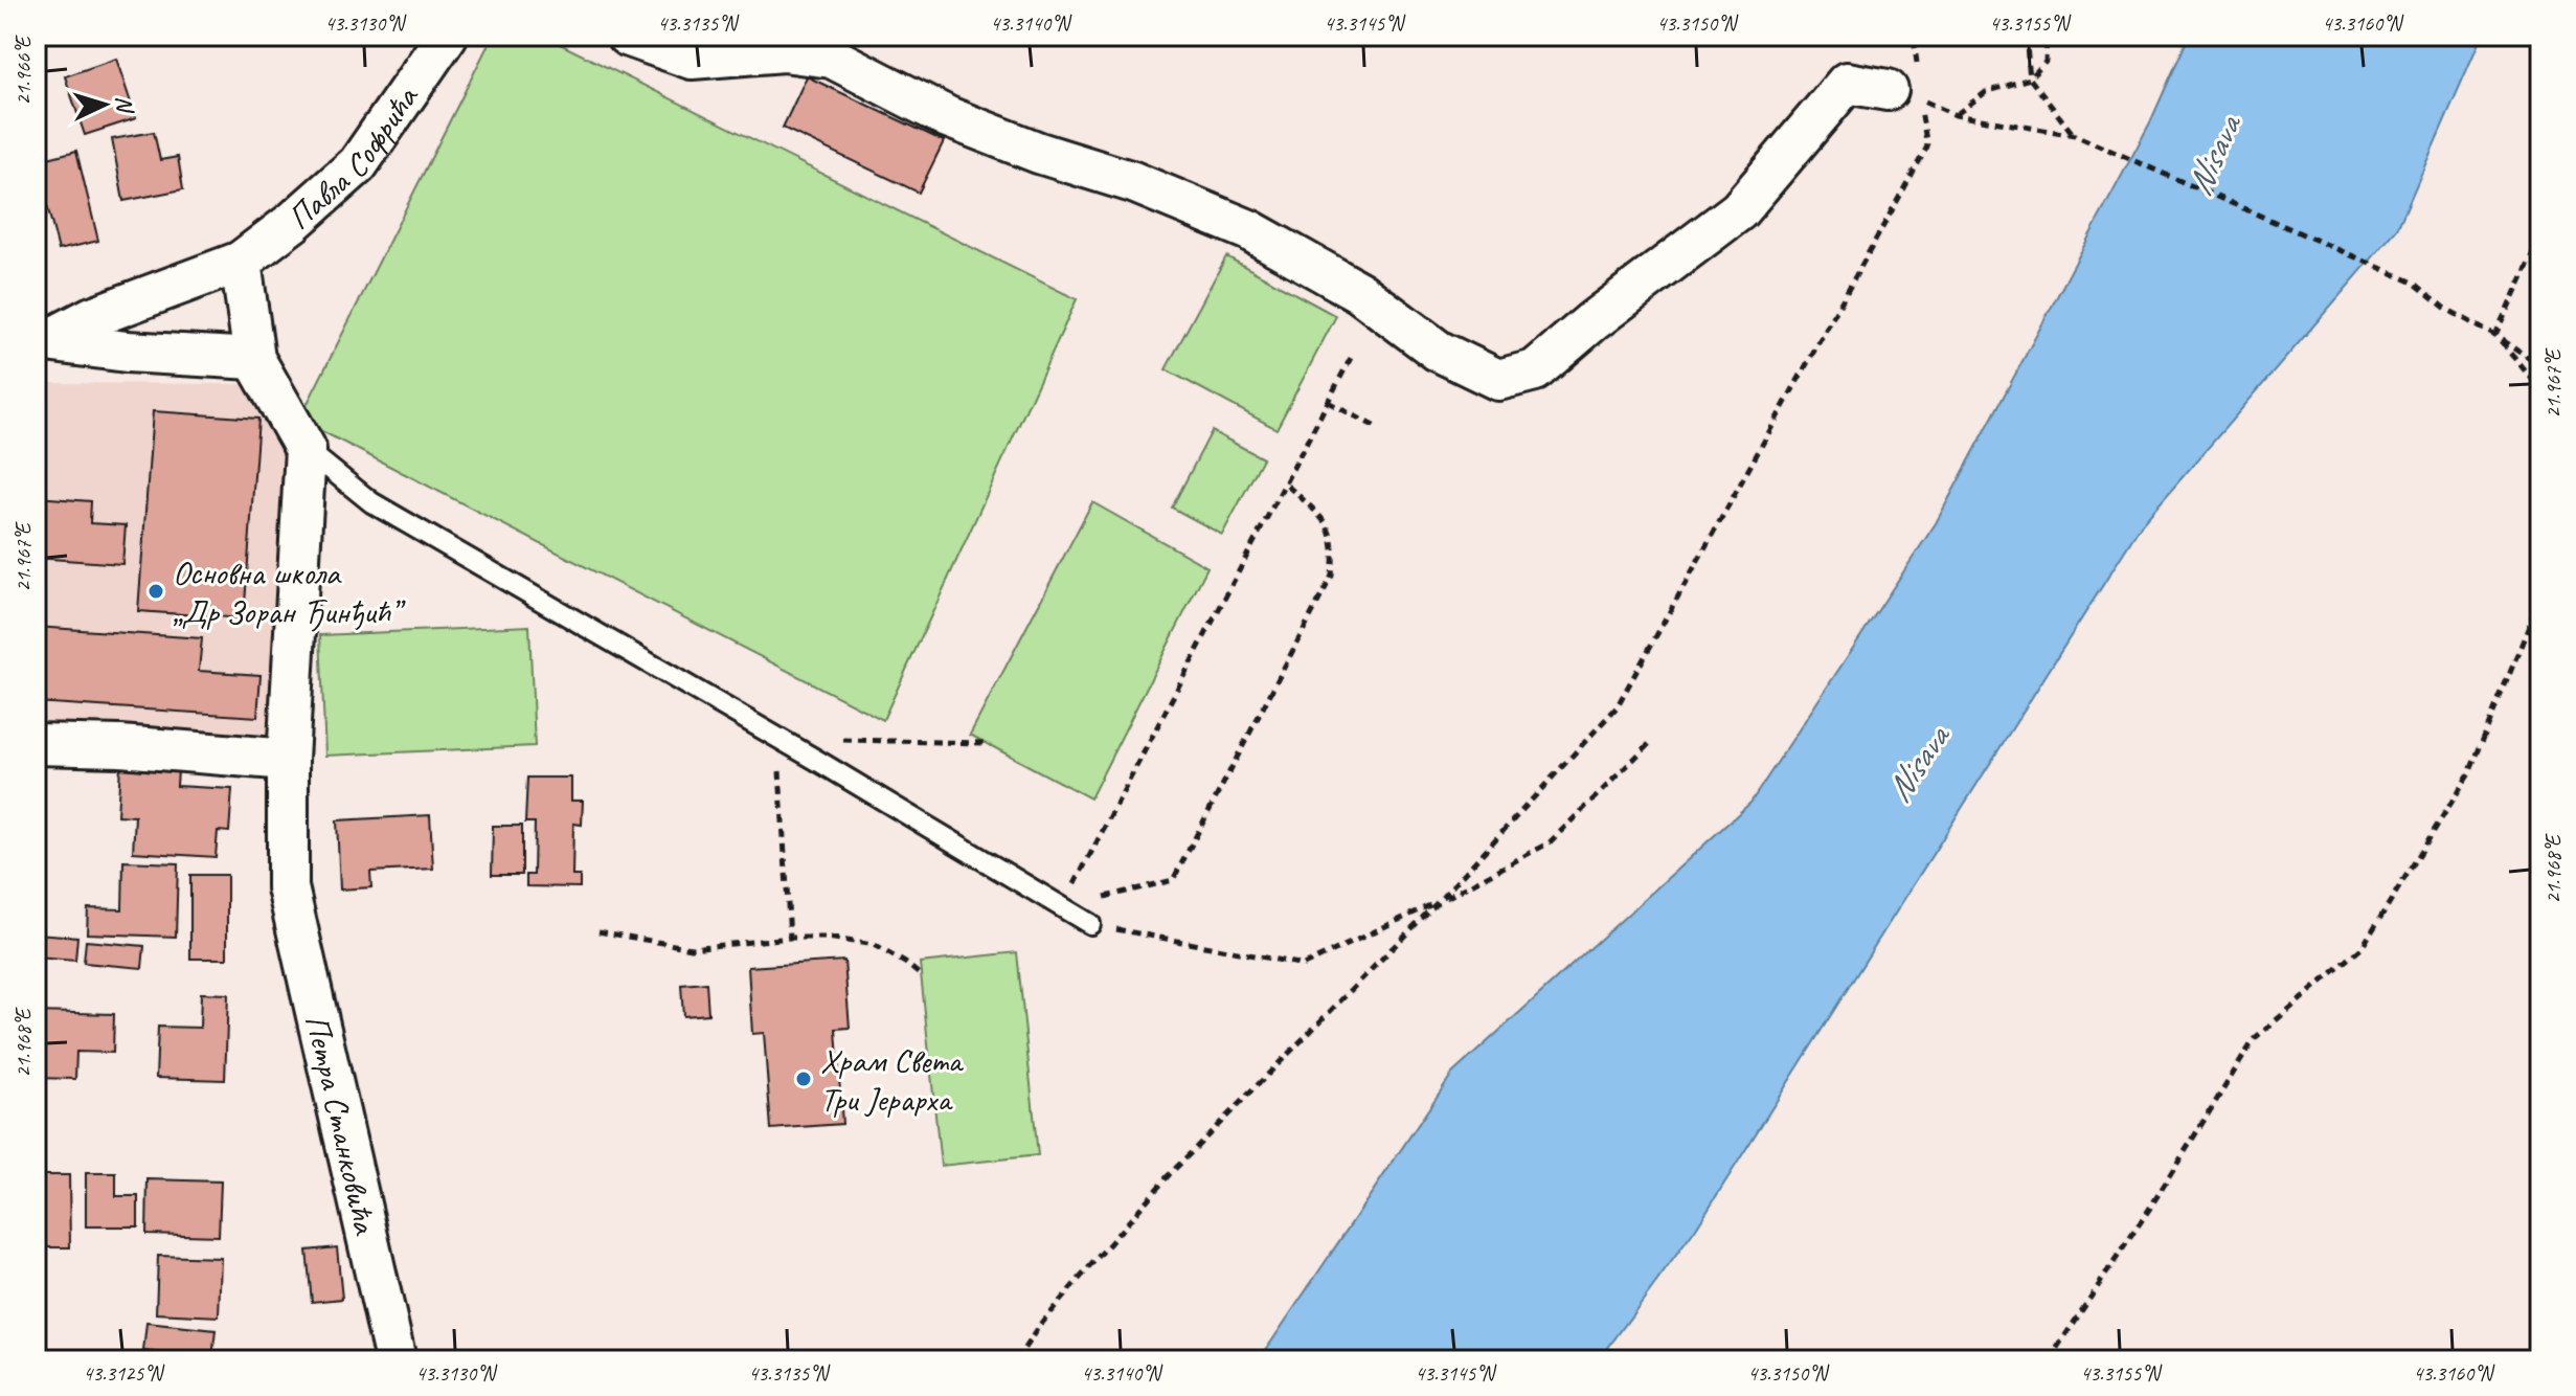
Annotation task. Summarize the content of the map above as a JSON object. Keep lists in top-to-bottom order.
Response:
{
  "streets": {
    "street": ["Павла Софрића", "Петра Станковића"]
  },
  "water": ["Nisava"],
  "places": ["Основна школа „Др Зоран Ђинђић”", "Храм Света Три Јерарха"],
  "north": "right",
  "coordinates": [
    "43.3130°N",
    "43.3135°N",
    "43.3140°N",
    "43.3145°N",
    "43.3150°N",
    "43.3155°N",
    "43.3160°N",
    "21.966°E",
    "21.967°E",
    "21.968°E",
    "43.3125°N"
  ]
}
